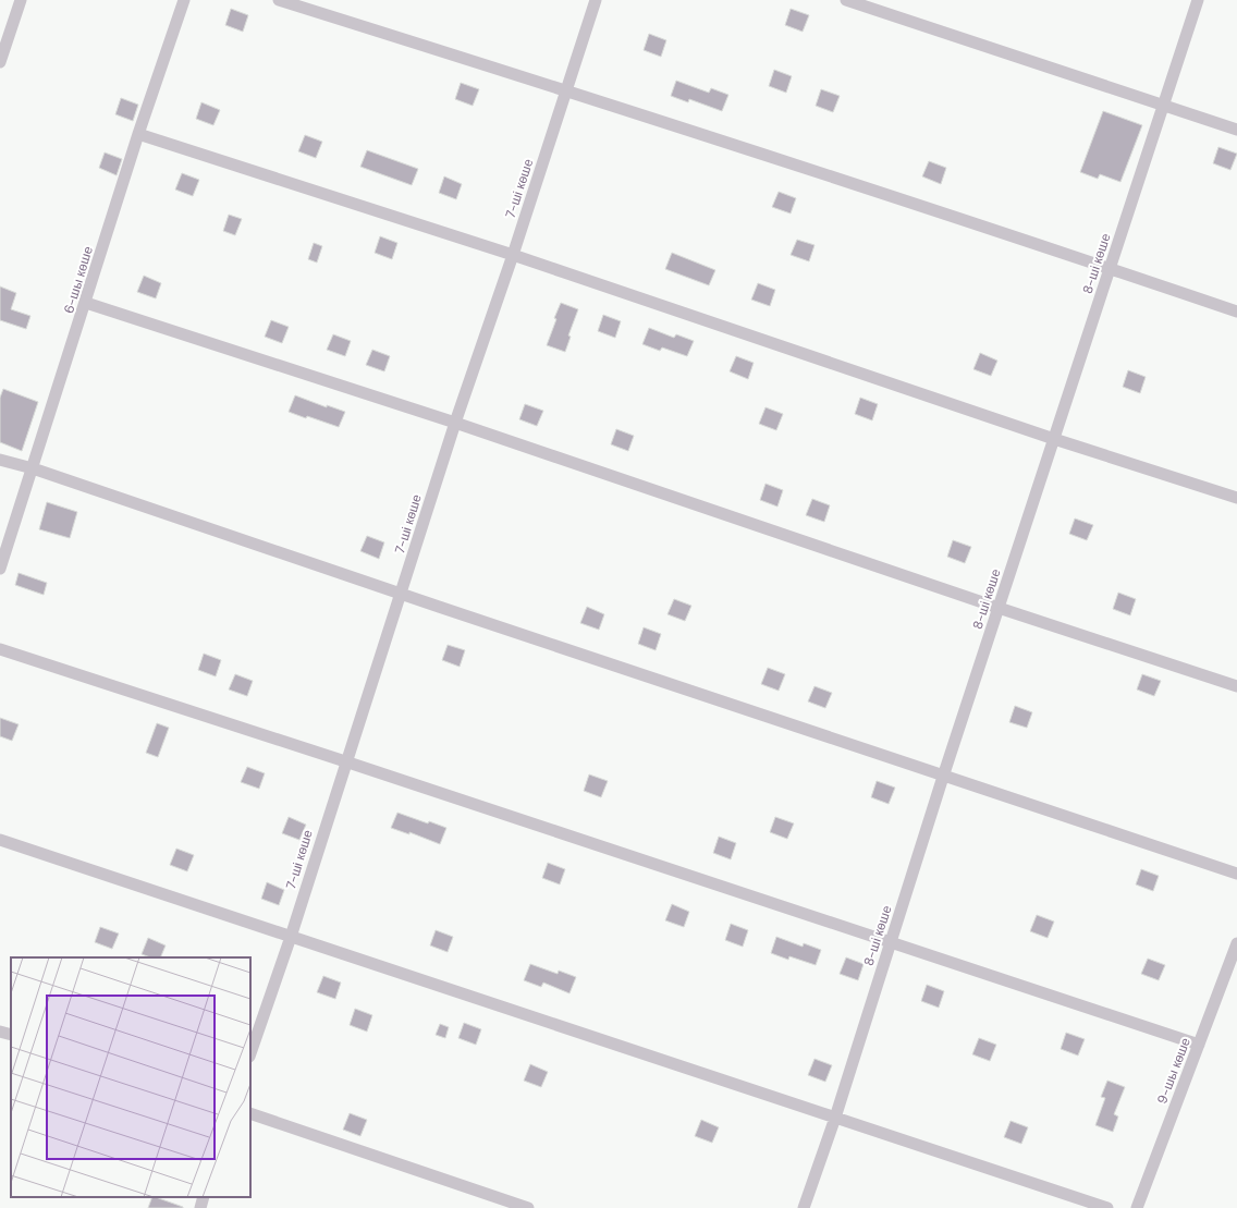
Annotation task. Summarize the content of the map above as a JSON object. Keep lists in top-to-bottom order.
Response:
{
  "streets": {
    "lane": [
      "7-ші көше",
      "8-ші көше",
      "6-шы көше",
      "9-шы көше"
    ]
  }
}
